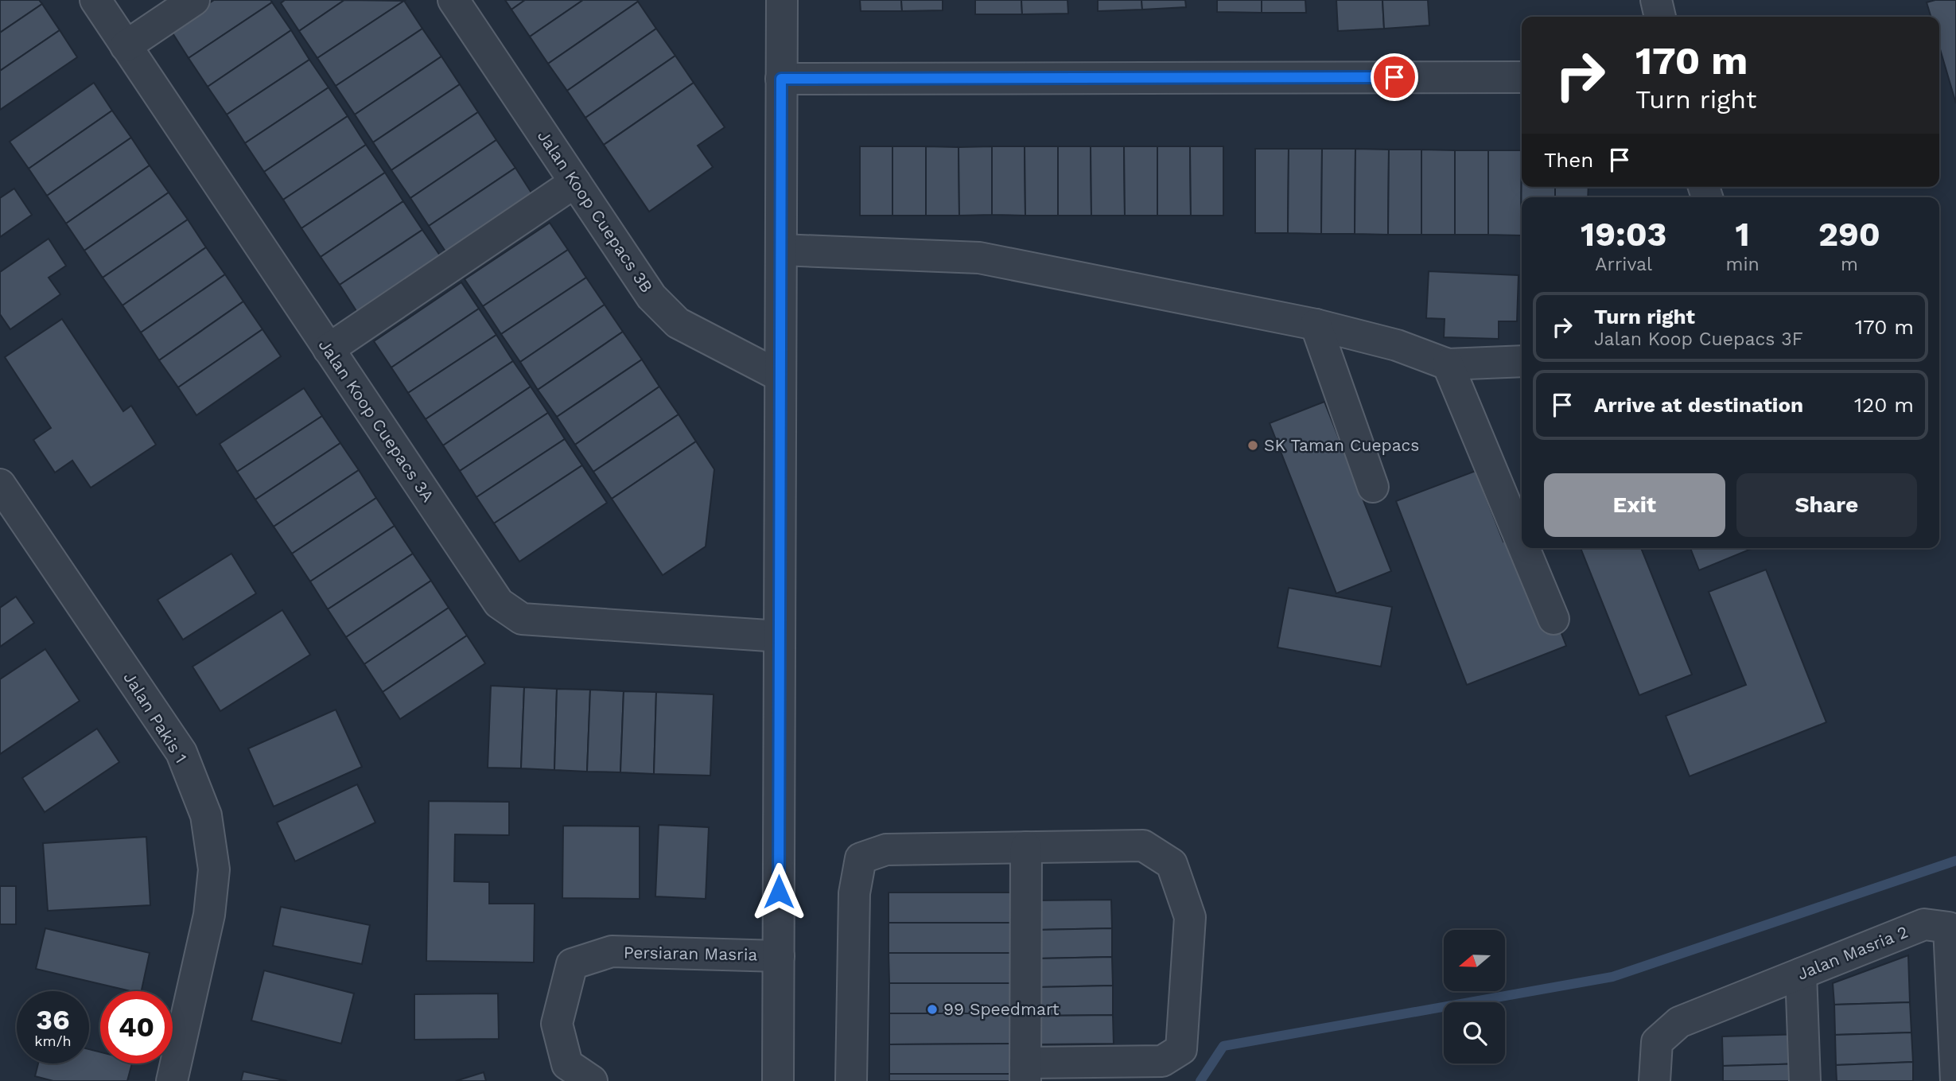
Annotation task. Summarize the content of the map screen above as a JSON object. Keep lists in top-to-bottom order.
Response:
{
  "streets": {
    "street": [
      "Jalan Koop Cuepacs 3B",
      "Jalan Koop Cuepacs 3A",
      "Jalan Pakis 1",
      "Jalan Masria 2",
      "Persiaran Masria"
    ]
  },
  "places": ["SK Taman Cuepacs", "99 Speedmart"],
  "north": "left",
  "page": {
    "turn": ["170 m", "Turn right"],
    "then": "Then",
    "eta": [
      "19:03",
      "Arrival",
      "1",
      "min",
      "290",
      "m"
    ],
    "list": [
      {
        "name": "Turn right",
        "note": "Jalan Koop Cuepacs 3F",
        "value": "170 m"
      },
      {
        "name": "Arrive at destination",
        "value": "120 m"
      }
    ],
    "buttons": ["Exit", "Share"],
    "speed": "36 km/h",
    "limit": "40"
  }
}
